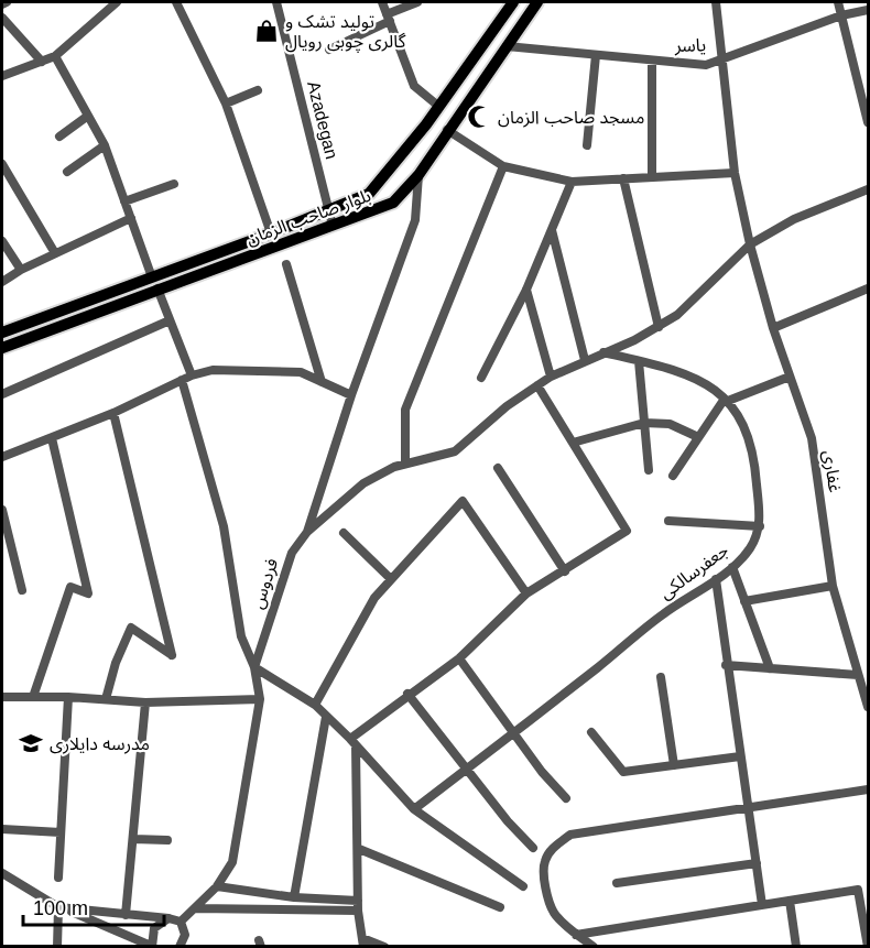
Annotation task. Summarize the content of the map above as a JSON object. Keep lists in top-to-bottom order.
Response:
{
  "streets": {
    "main road": ["بلوار صاحب الزمان"],
    "street": [
      "یاسر",
      "Azadegan",
      "غفاری",
      "جعفرسالکی",
      "فردوس"
    ]
  },
  "crossings": [
    ["یاسر", "بلوار صاحب الزمان"],
    ["یاسر", "غفاری"],
    ["Azadegan", "بلوار صاحب الزمان"],
    ["بلوار صاحب الزمان", "فردوس"]
  ],
  "places": {
    "shop": ["تولید تشک و گالری چوبی رویال"],
    "mosque": ["مسجد صاحب الزمان"],
    "school or university": ["مدرسه دایلاری"]
  },
  "scale_bar": "100 m"
}
